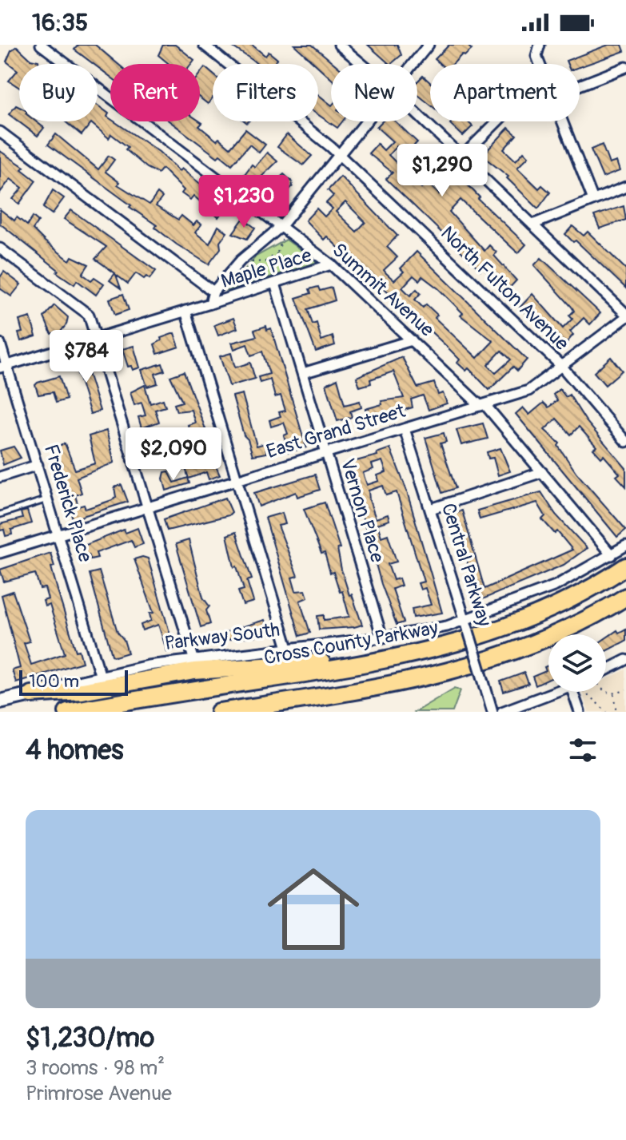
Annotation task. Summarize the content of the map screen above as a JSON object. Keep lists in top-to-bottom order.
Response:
{
  "streets": {
    "highway": ["Cross County Parkway"],
    "street": [
      "Maple Place",
      "North Fulton Avenue",
      "Summit Avenue",
      "East Grand Street",
      "Frederick Place",
      "Vernon Place",
      "Central Parkway",
      "Parkway South"
    ]
  },
  "crossings": [
    ["Maple Place", "Summit Avenue"],
    ["Maple Place", "Frederick Place"],
    ["Maple Place", "Vernon Place"],
    ["North Fulton Avenue", "East Grand Street"],
    ["Summit Avenue", "East Grand Street"],
    ["Summit Avenue", "Parkway South"],
    ["East Grand Street", "Frederick Place"],
    ["East Grand Street", "Vernon Place"],
    ["East Grand Street", "Central Parkway"],
    ["Frederick Place", "Parkway South"],
    ["Vernon Place", "Parkway South"],
    ["Central Parkway", "Parkway South"]
  ],
  "scale_bar": "100 m",
  "page": {
    "status": "16:35",
    "chip": [
      "Buy",
      "Rent",
      "Filters",
      "New",
      "Apartment"
    ],
    "price": [
      "$1,290",
      "$1,230",
      "$784",
      "$2,090"
    ],
    "scale": "100 m",
    "heading": "4 homes",
    "list": [
      {
        "name": "$1,230/mo",
        "note": "3 rooms · 98 m² · Primrose Avenue"
      }
    ]
  }
}
